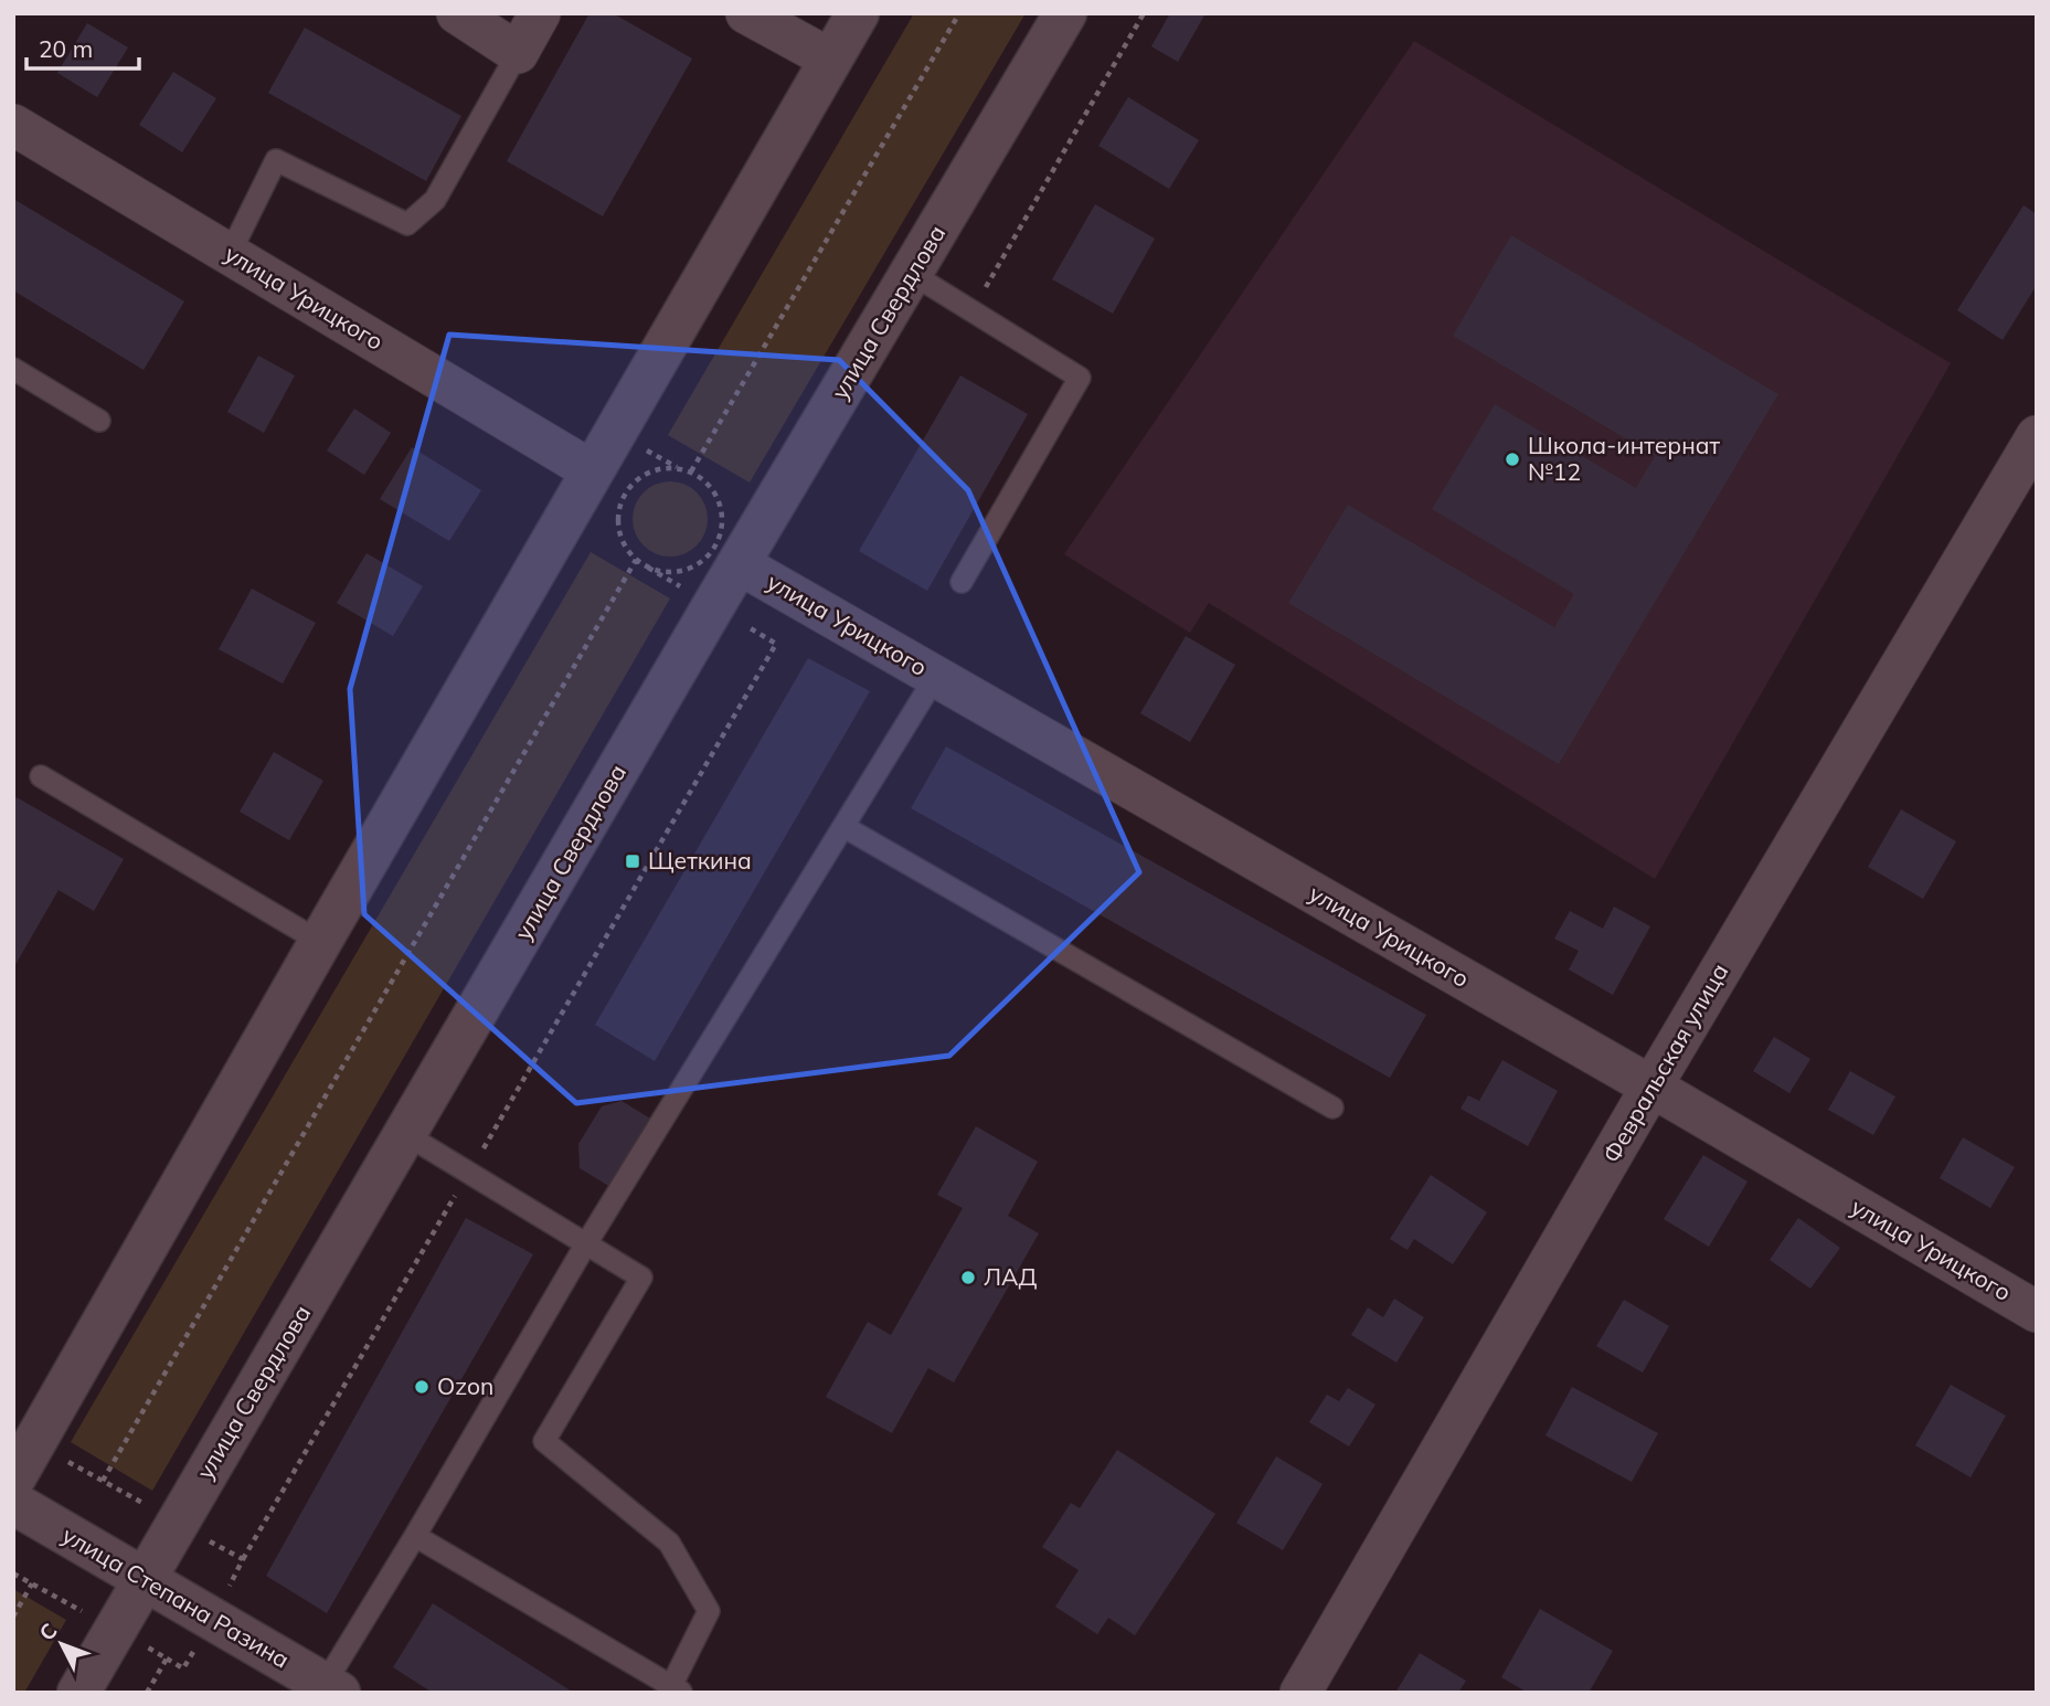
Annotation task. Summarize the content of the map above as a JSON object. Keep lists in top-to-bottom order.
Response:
{
  "streets": {
    "main road": ["улица Свердлова", "улица Степана Разина"],
    "street": ["улица Урицкого", "Февральская улица"]
  },
  "crossings": [
    ["улица Урицкого", "улица Свердлова"],
    ["улица Урицкого", "Февральская улица"],
    ["улица Свердлова", "улица Степана Разина"]
  ],
  "places": {
    "other": ["Школа-интернат №12", "ЛАД", "Ozon"],
    "transit": ["Щеткина"]
  },
  "scale_bar": "20 m",
  "north": "top left"
}
